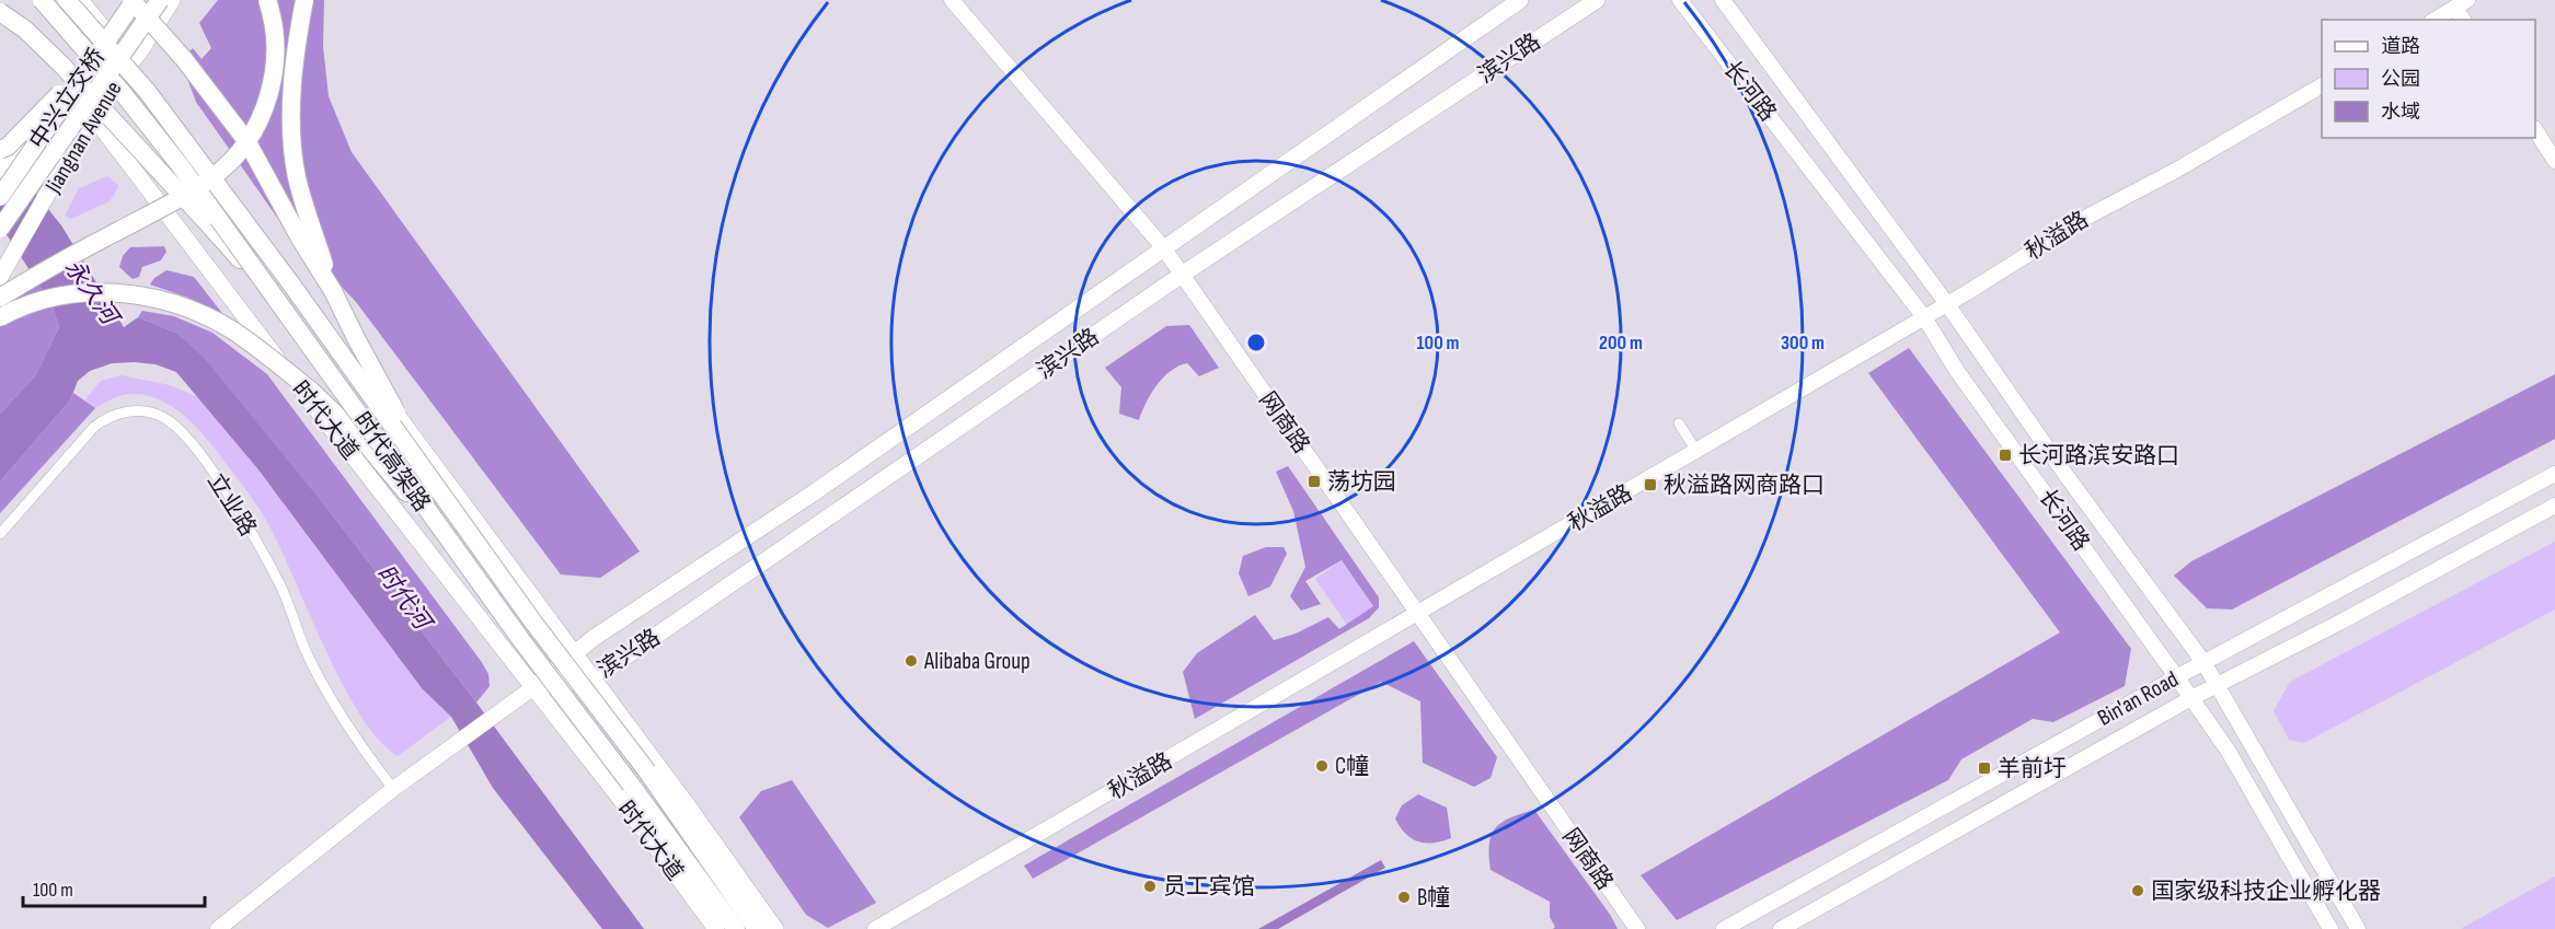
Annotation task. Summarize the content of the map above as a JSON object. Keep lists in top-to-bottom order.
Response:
{
  "streets": {
    "highway": ["中兴立交桥", "Jiangnan Avenue", "时代高架路"],
    "main road": [
      "滨兴路",
      "长河路",
      "秋溢路",
      "时代大道",
      "网商路",
      "Bin'an Road"
    ],
    "street": ["立业路"]
  },
  "crossings": [
    ["滨兴路", "时代大道"],
    ["滨兴路", "网商路"],
    ["滨兴路", "立业路"],
    ["长河路", "秋溢路"],
    ["长河路", "Bin'an Road"],
    ["Jiangnan Avenue", "时代大道"],
    ["秋溢路", "网商路"]
  ],
  "water": ["永久河", "时代河"],
  "places": {
    "transit": [
      "长河路滨安路口",
      "荡坊园",
      "秋溢路网商路口",
      "羊前圩"
    ],
    "other": [
      "Alibaba Group",
      "C幢",
      "员工宾馆",
      "国家级科技企业孵化器",
      "B幢"
    ]
  },
  "legend": ["道路", "公园", "水域"],
  "scale_bar": "100 m",
  "rings": ["100 m", "200 m", "300 m"]
}
